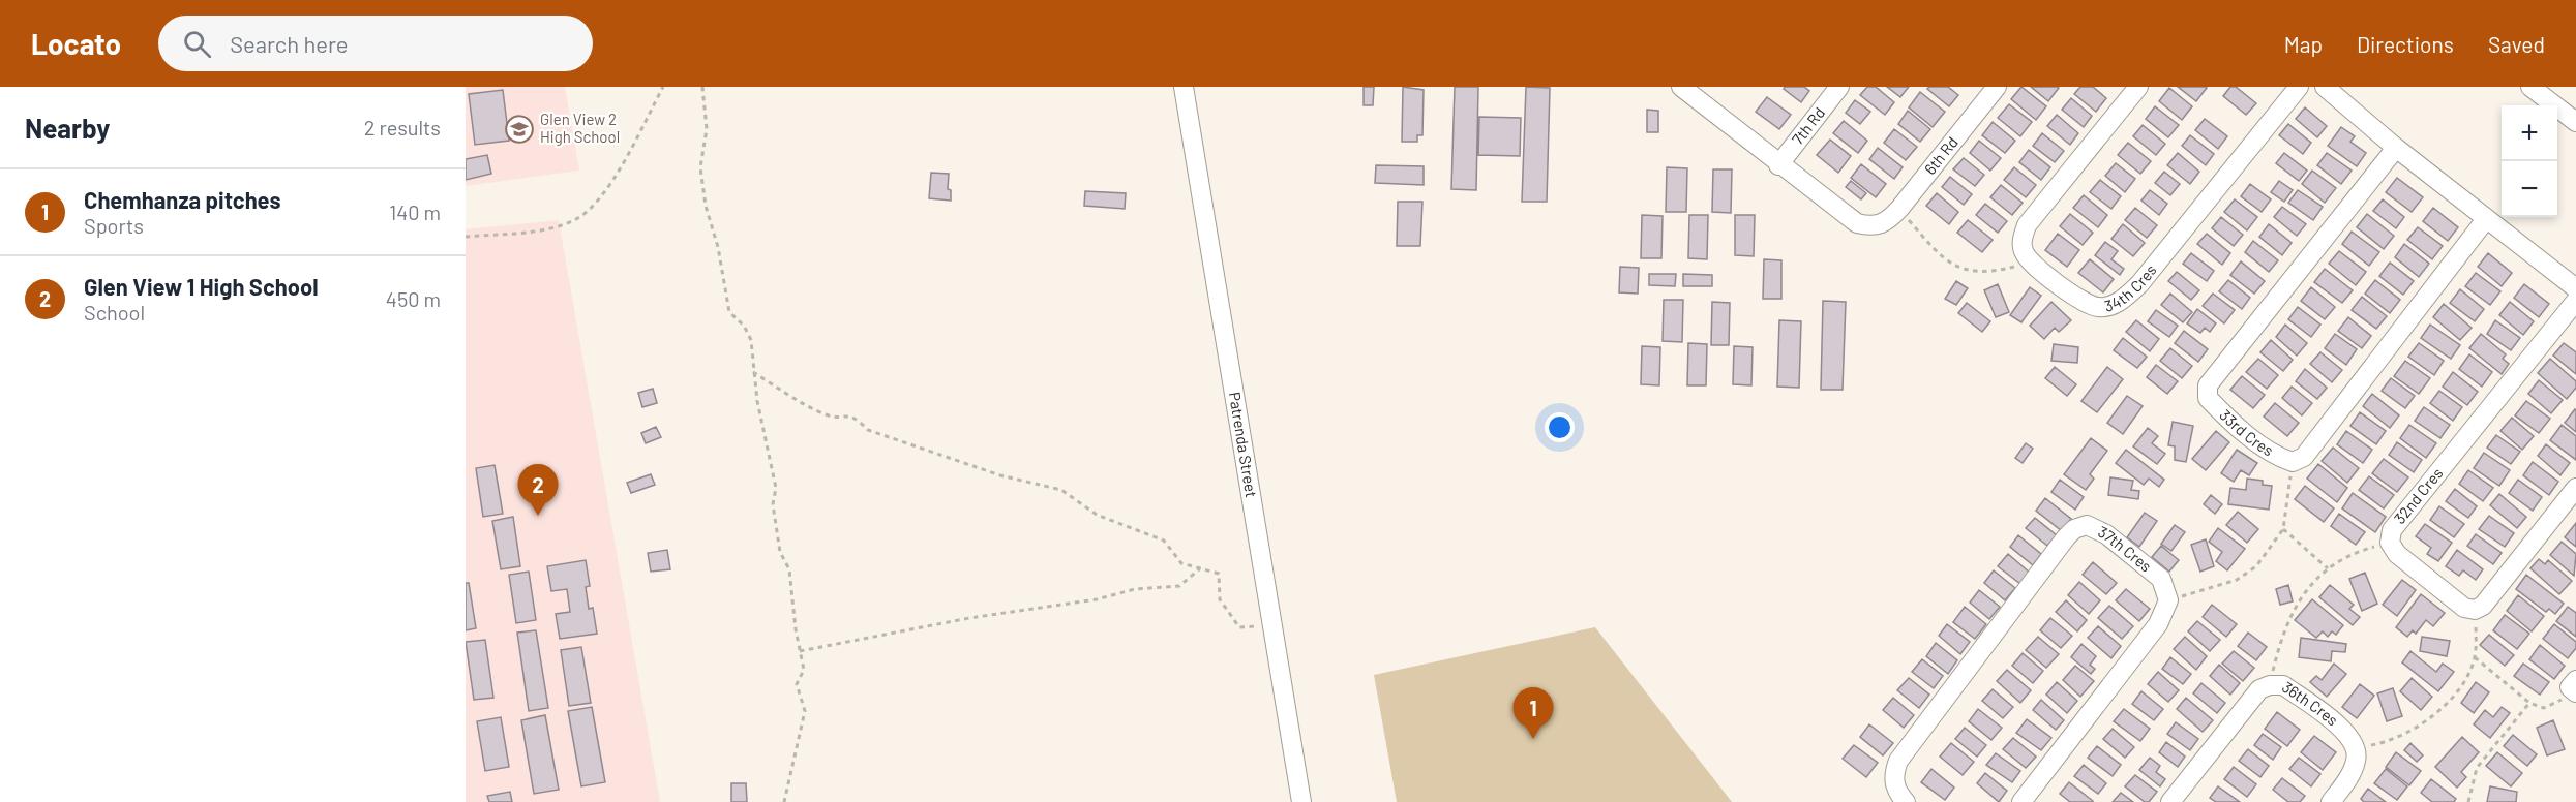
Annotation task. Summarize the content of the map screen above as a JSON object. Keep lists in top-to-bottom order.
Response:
{
  "streets": {
    "street": [
      "7th Rd",
      "6th Rd",
      "34th Cres",
      "33rd Cres",
      "Patrenda Street",
      "32nd Cres",
      "37th Cres",
      "36th Cres"
    ]
  },
  "crossings": [
    ["7th Rd", "6th Rd"],
    ["32nd Cres", "36th Cres"]
  ],
  "places": {
    "school or university": ["Glen View 2 High School"]
  },
  "page": {
    "header": "Locato",
    "search": "Search here",
    "nav": ["Map", "Directions", "Saved"],
    "heading": ["Nearby", "2 results"],
    "map_buttons": ["+", "−"],
    "list": [
      {
        "mark": "1",
        "name": "Chemhanza pitches",
        "note": "Sports",
        "value": "140 m"
      },
      {
        "mark": "2",
        "name": "Glen View 1 High School",
        "note": "School",
        "value": "450 m"
      }
    ],
    "pins": ["2", "1"]
  }
}
